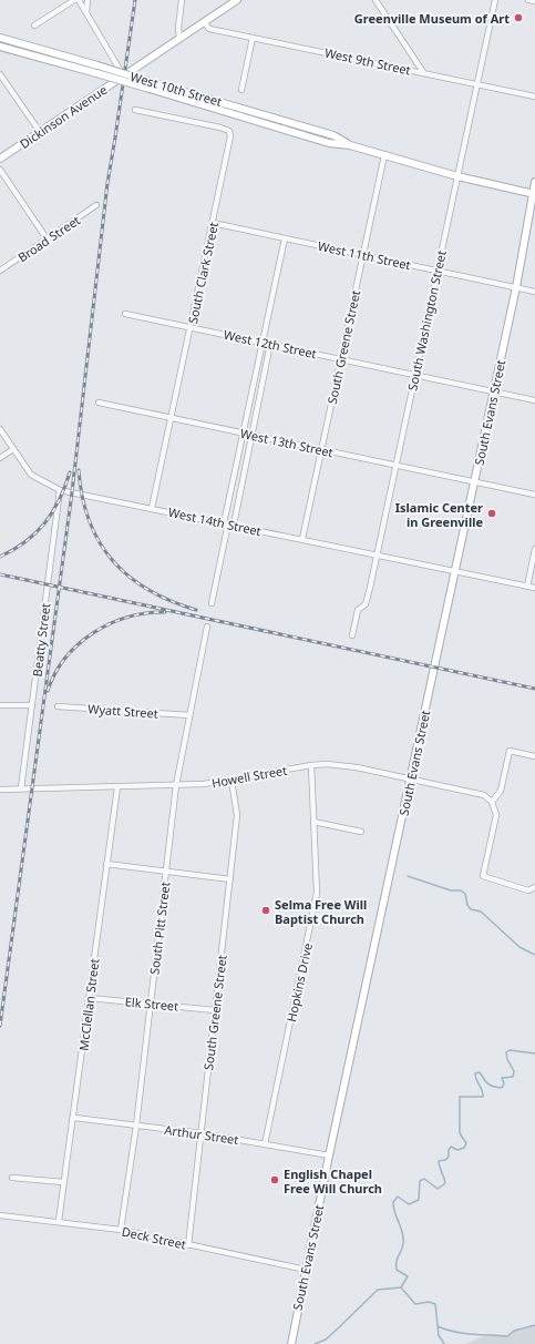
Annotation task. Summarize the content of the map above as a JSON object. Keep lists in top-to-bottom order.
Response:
{
  "streets": {
    "main road": ["West 10th Street", "Dickinson Avenue", "South Evans Street"],
    "street": [
      "West 9th Street",
      "Broad Street",
      "West 11th Street",
      "South Clark Street",
      "South Washington Street",
      "West 12th Street",
      "South Greene Street",
      "West 13th Street",
      "West 14th Street",
      "Beatty Street",
      "Wyatt Street",
      "Howell Street",
      "South Pitt Street",
      "Hopkins Drive",
      "Elk Street",
      "McClellan Street",
      "Arthur Street",
      "Deck Street"
    ]
  },
  "crossings": [
    ["West 9th Street", "Dickinson Avenue"],
    ["West 9th Street", "South Washington Street"],
    ["West 10th Street", "South Washington Street"],
    ["West 10th Street", "South Greene Street"],
    ["West 10th Street", "South Evans Street"],
    ["West 11th Street", "South Clark Street"],
    ["West 11th Street", "South Washington Street"],
    ["West 11th Street", "South Greene Street"],
    ["West 11th Street", "South Evans Street"],
    ["South Clark Street", "West 12th Street"],
    ["South Clark Street", "West 13th Street"],
    ["South Clark Street", "West 14th Street"],
    ["South Washington Street", "West 12th Street"],
    ["South Washington Street", "West 13th Street"],
    ["South Washington Street", "West 14th Street"],
    ["West 12th Street", "South Greene Street"],
    ["West 12th Street", "South Evans Street"],
    ["South Greene Street", "West 13th Street"],
    ["South Greene Street", "West 14th Street"],
    ["South Greene Street", "Howell Street"],
    ["South Greene Street", "Elk Street"],
    ["South Greene Street", "Arthur Street"],
    ["South Greene Street", "Deck Street"],
    ["South Evans Street", "West 13th Street"],
    ["South Evans Street", "West 14th Street"],
    ["South Evans Street", "Howell Street"],
    ["South Evans Street", "Arthur Street"],
    ["South Evans Street", "Deck Street"],
    ["West 14th Street", "Beatty Street"],
    ["Beatty Street", "Howell Street"],
    ["Wyatt Street", "South Pitt Street"],
    ["Howell Street", "South Pitt Street"],
    ["Howell Street", "Hopkins Drive"],
    ["Howell Street", "McClellan Street"],
    ["South Pitt Street", "Elk Street"],
    ["South Pitt Street", "Arthur Street"],
    ["South Pitt Street", "Deck Street"],
    ["Hopkins Drive", "Arthur Street"],
    ["Elk Street", "McClellan Street"],
    ["McClellan Street", "Arthur Street"],
    ["McClellan Street", "Deck Street"]
  ],
  "places": [
    "Greenville Museum of Art",
    "Islamic Center in Greenville",
    "Selma Free Will Baptist Church",
    "English Chapel Free Will Church"
  ]
}
